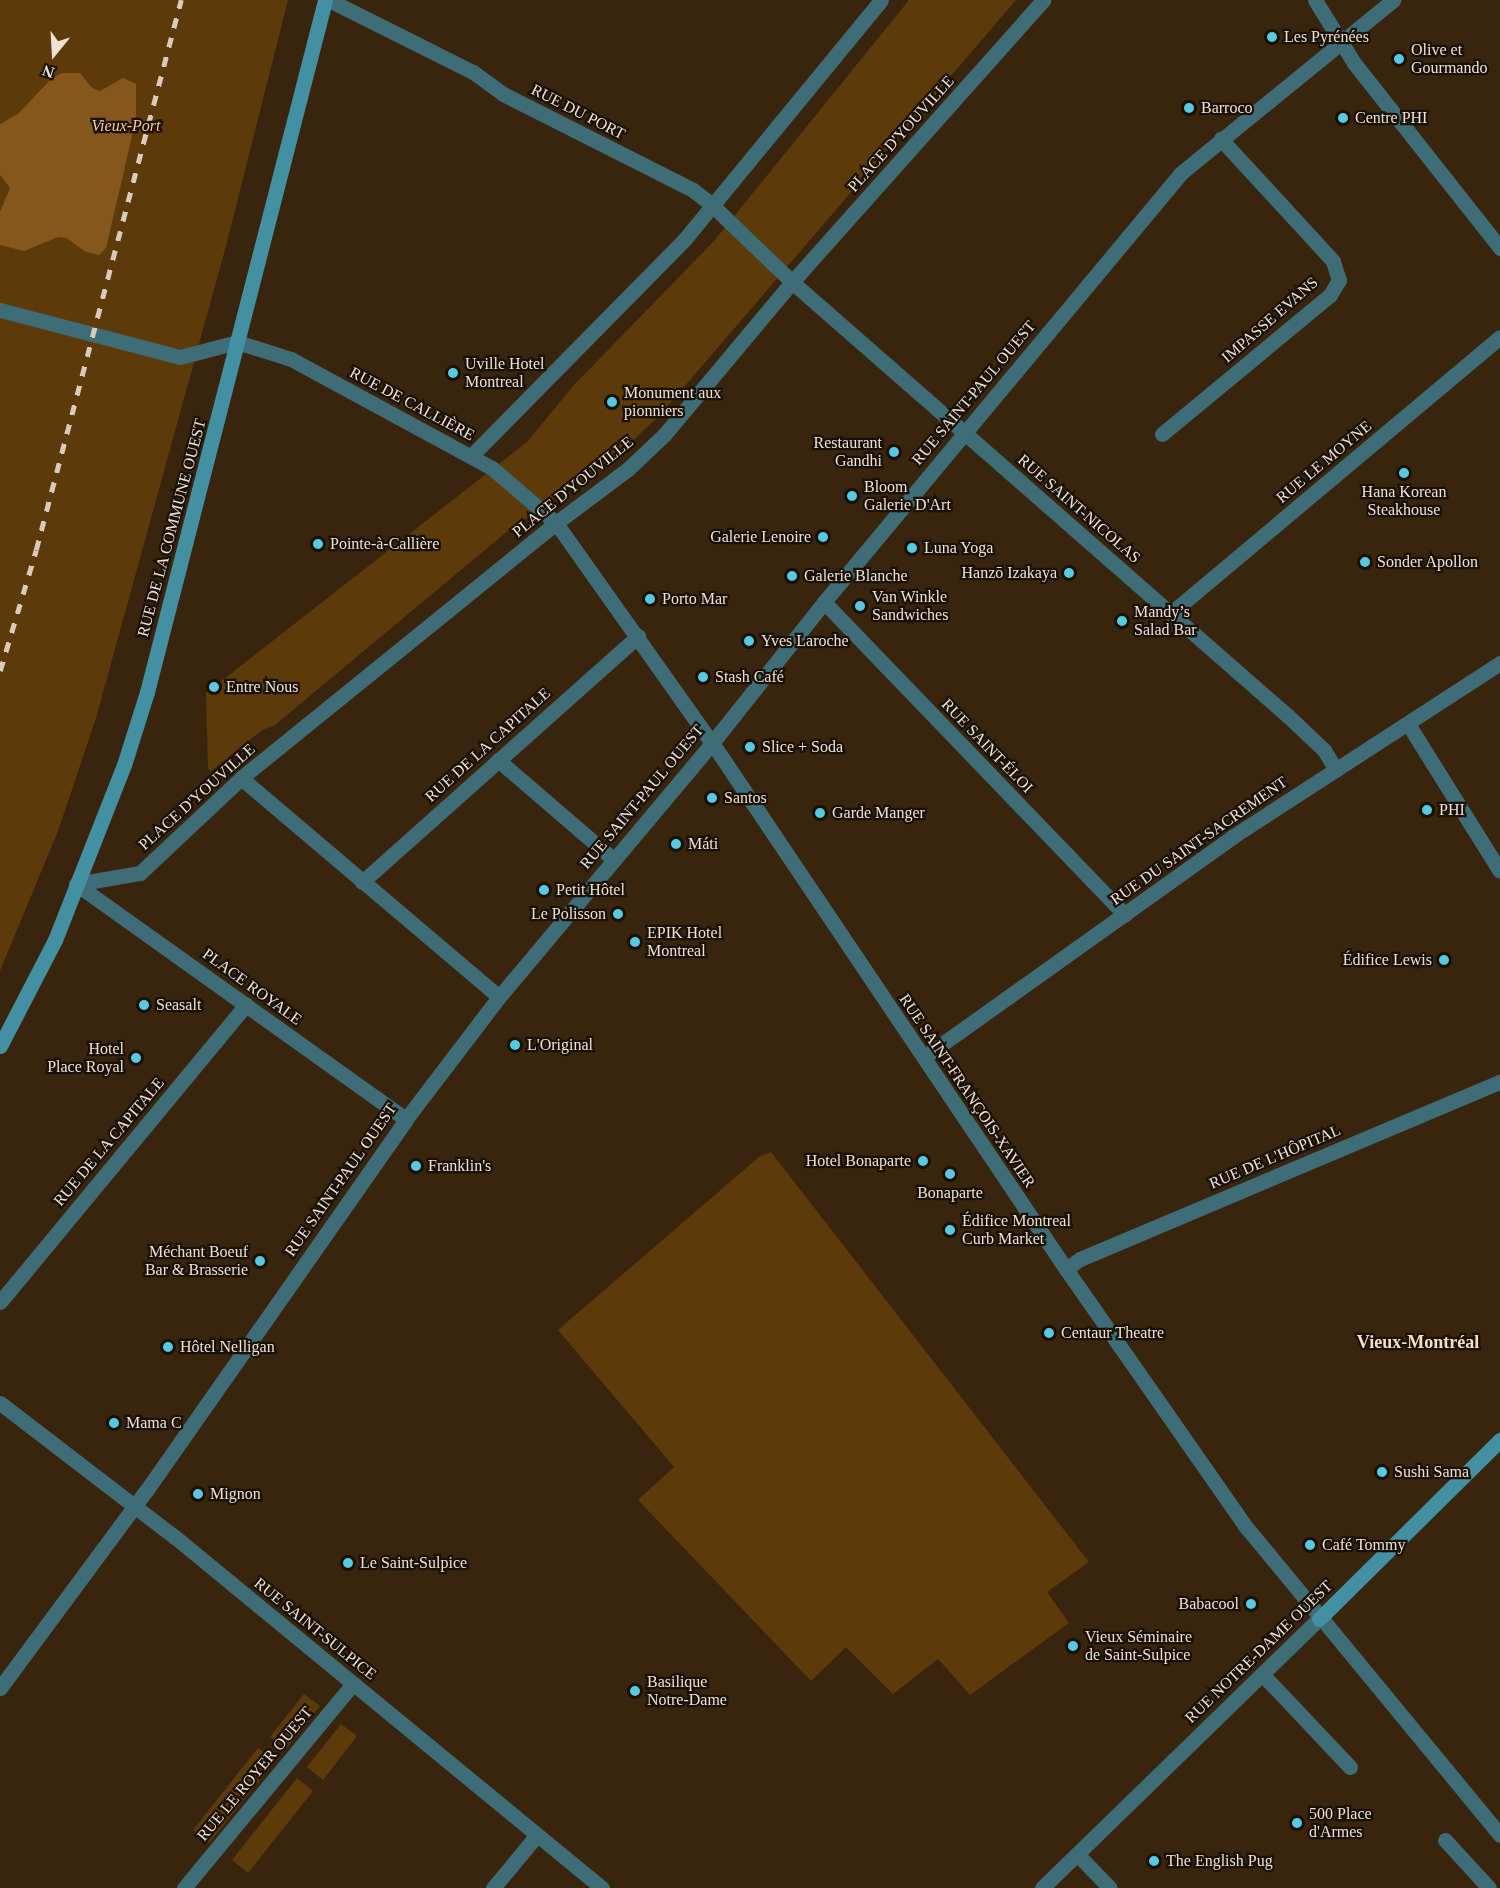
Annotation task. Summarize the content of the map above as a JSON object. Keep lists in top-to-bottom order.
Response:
{
  "streets": {
    "street": [
      "RUE DU PORT",
      "PLACE D'YOUVILLE",
      "IMPASSE EVANS",
      "RUE SAINT-PAUL OUEST",
      "RUE DE CALLIÈRE",
      "RUE LE MOYNE",
      "RUE SAINT-NICOLAS",
      "RUE DE LA COMMUNE OUEST",
      "RUE DE LA CAPITALE",
      "RUE SAINT-ÉLOI",
      "RUE DU SAINT-SACREMENT",
      "PLACE ROYALE",
      "RUE SAINT-FRANÇOIS-XAVIER",
      "RUE DE L'HÔPITAL",
      "RUE SAINT-SULPICE",
      "RUE NOTRE-DAME OUEST",
      "RUE LE ROYER OUEST"
    ]
  },
  "crossings": [
    ["RUE DU PORT", "PLACE D'YOUVILLE"],
    ["RUE DU PORT", "RUE SAINT-NICOLAS"],
    ["RUE DU PORT", "RUE DE LA COMMUNE OUEST"],
    ["PLACE D'YOUVILLE", "RUE DE CALLIÈRE"],
    ["PLACE D'YOUVILLE", "RUE SAINT-NICOLAS"],
    ["PLACE D'YOUVILLE", "RUE DE LA COMMUNE OUEST"],
    ["PLACE D'YOUVILLE", "PLACE ROYALE"],
    ["PLACE D'YOUVILLE", "RUE SAINT-FRANÇOIS-XAVIER"],
    ["IMPASSE EVANS", "RUE SAINT-PAUL OUEST"],
    ["RUE SAINT-PAUL OUEST", "RUE SAINT-NICOLAS"],
    ["RUE SAINT-PAUL OUEST", "RUE SAINT-ÉLOI"],
    ["RUE SAINT-PAUL OUEST", "PLACE ROYALE"],
    ["RUE SAINT-PAUL OUEST", "RUE SAINT-FRANÇOIS-XAVIER"],
    ["RUE SAINT-PAUL OUEST", "RUE SAINT-SULPICE"],
    ["RUE DE CALLIÈRE", "RUE DE LA COMMUNE OUEST"],
    ["RUE DE CALLIÈRE", "RUE SAINT-FRANÇOIS-XAVIER"],
    ["RUE LE MOYNE", "RUE SAINT-NICOLAS"],
    ["RUE SAINT-NICOLAS", "RUE DU SAINT-SACREMENT"],
    ["RUE DE LA COMMUNE OUEST", "PLACE ROYALE"],
    ["RUE DE LA CAPITALE", "PLACE ROYALE"],
    ["RUE DE LA CAPITALE", "RUE SAINT-FRANÇOIS-XAVIER"],
    ["RUE SAINT-ÉLOI", "RUE DU SAINT-SACREMENT"],
    ["RUE DU SAINT-SACREMENT", "RUE SAINT-FRANÇOIS-XAVIER"],
    ["RUE SAINT-FRANÇOIS-XAVIER", "RUE DE L'HÔPITAL"],
    ["RUE SAINT-FRANÇOIS-XAVIER", "RUE NOTRE-DAME OUEST"],
    ["RUE SAINT-SULPICE", "RUE LE ROYER OUEST"]
  ],
  "districts": ["Vieux-Montréal"],
  "parks": ["Vieux-Port"],
  "places": [
    "Les Pyrénées",
    "Olive et Gourmando",
    "Barroco",
    "Centre PHI",
    "Uville Hotel Montreal",
    "Monument aux pionniers",
    "Restaurant Gandhi",
    "Hana Korean Steakhouse",
    "Bloom Galerie D'Art",
    "Galerie Lenoire",
    "Pointe-à-Callière",
    "Luna Yoga",
    "Sonder Apollon",
    "Hanzō Izakaya",
    "Galerie Blanche",
    "Porto Mar",
    "Van Winkle Sandwiches",
    "Mandy’s Salad Bar",
    "Yves Laroche",
    "Stash Café",
    "Entre Nous",
    "Slice + Soda",
    "Santos",
    "PHI",
    "Garde Manger",
    "Máti",
    "Petit Hôtel",
    "Le Polisson",
    "EPIK Hotel Montreal",
    "Édifice Lewis",
    "Seasalt",
    "L'Original",
    "Hotel Place Royal",
    "Hotel Bonaparte",
    "Franklin's",
    "Bonaparte",
    "Édifice Montreal Curb Market",
    "Méchant Boeuf Bar & Brasserie",
    "Centaur Theatre",
    "Hôtel Nelligan",
    "Mama C",
    "Sushi Sama",
    "Mignon",
    "Café Tommy",
    "Le Saint-Sulpice",
    "Babacool",
    "Vieux Séminaire de Saint-Sulpice",
    "Basilique Notre-Dame",
    "500 Place d'Armes",
    "The English Pug"
  ],
  "north": "bottom"
}
